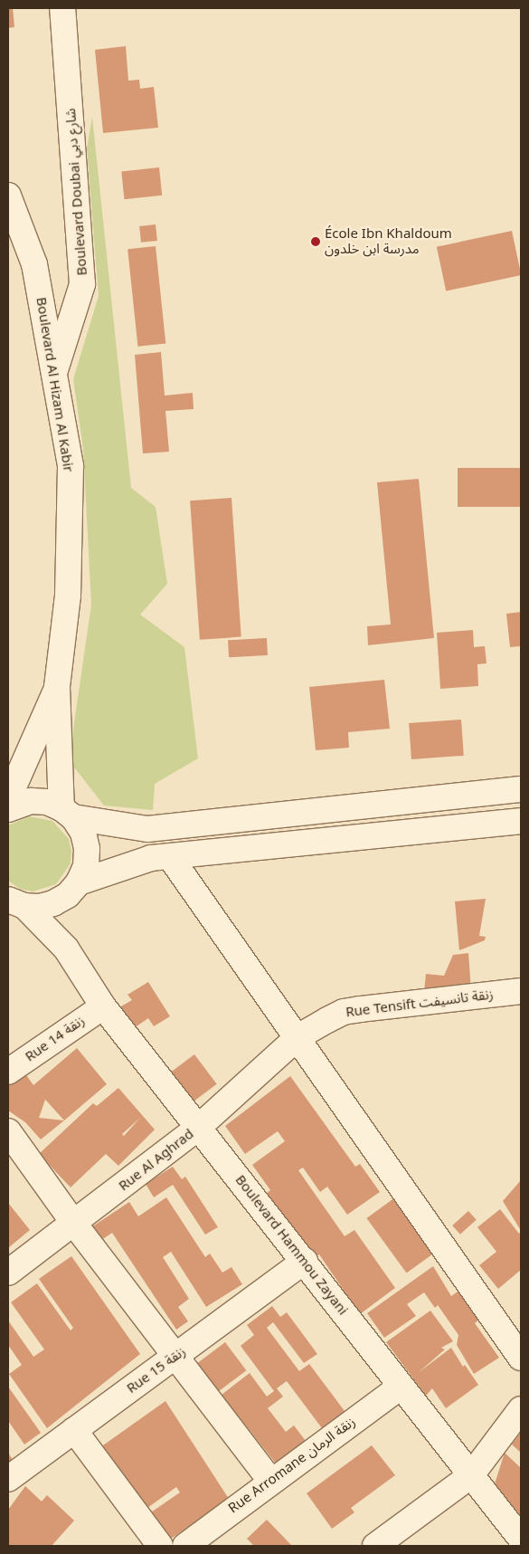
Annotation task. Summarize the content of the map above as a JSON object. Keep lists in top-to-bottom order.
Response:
{
  "streets": {
    "street": [
      "Boulevard Doubai شارع دبي",
      "Boulevard Al Hizam Al Kabir",
      "Rue Tensift زنقة تانسيفت",
      "Rue 14 زنقة",
      "Rue Al Aghrad",
      "Boulevard Hammou Zayani",
      "Rue 15 زنقة",
      "Rue Arromane زنقة الرمان"
    ]
  },
  "crossings": [
    ["Boulevard Doubai شارع دبي", "Boulevard Al Hizam Al Kabir"],
    ["Rue Tensift زنقة تانسيفت", "Rue Al Aghrad"],
    ["Rue 14 زنقة", "Boulevard Hammou Zayani"],
    ["Rue Al Aghrad", "Boulevard Hammou Zayani"],
    ["Boulevard Hammou Zayani", "Rue 15 زنقة"],
    ["Boulevard Hammou Zayani", "Rue Arromane زنقة الرمان"]
  ],
  "places": ["École Ibn Khaldoum مدرسة ابن خلدون"]
}
